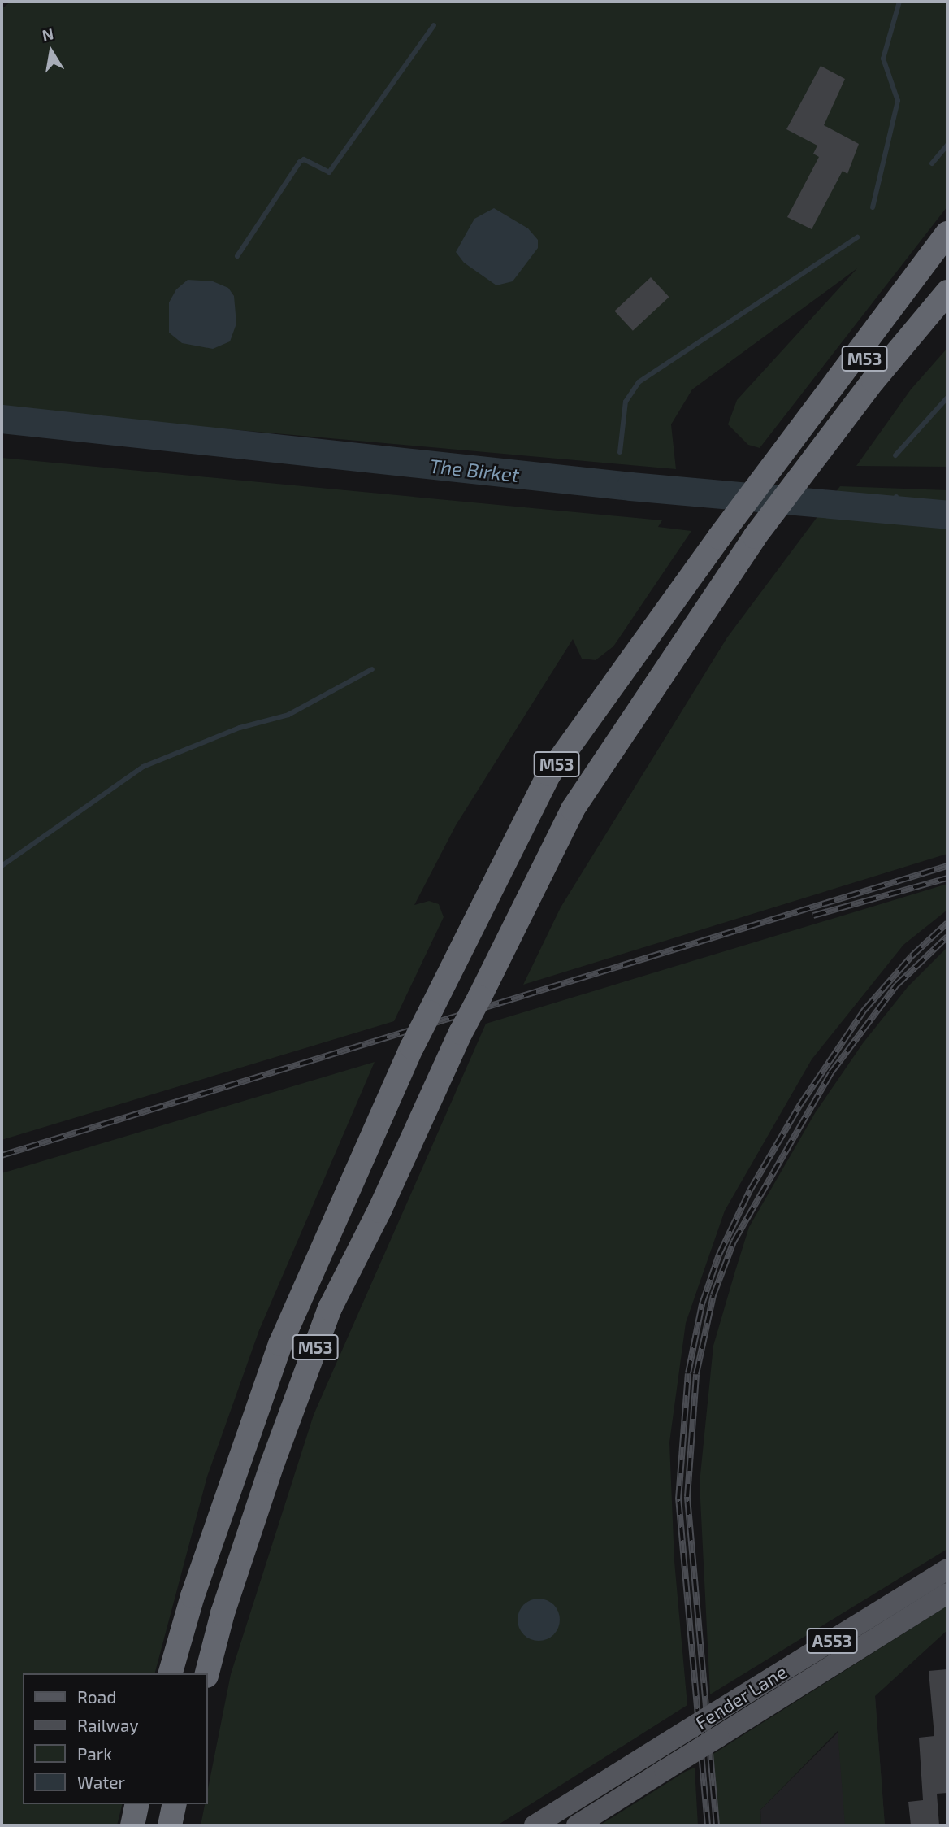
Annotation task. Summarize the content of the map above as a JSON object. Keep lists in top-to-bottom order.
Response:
{
  "streets": {
    "highway": ["M53"],
    "main road": ["A553", "Fender Lane"]
  },
  "water": ["The Birket"],
  "legend": [
    "Road",
    "Railway",
    "Park",
    "Water"
  ],
  "north": "top"
}
